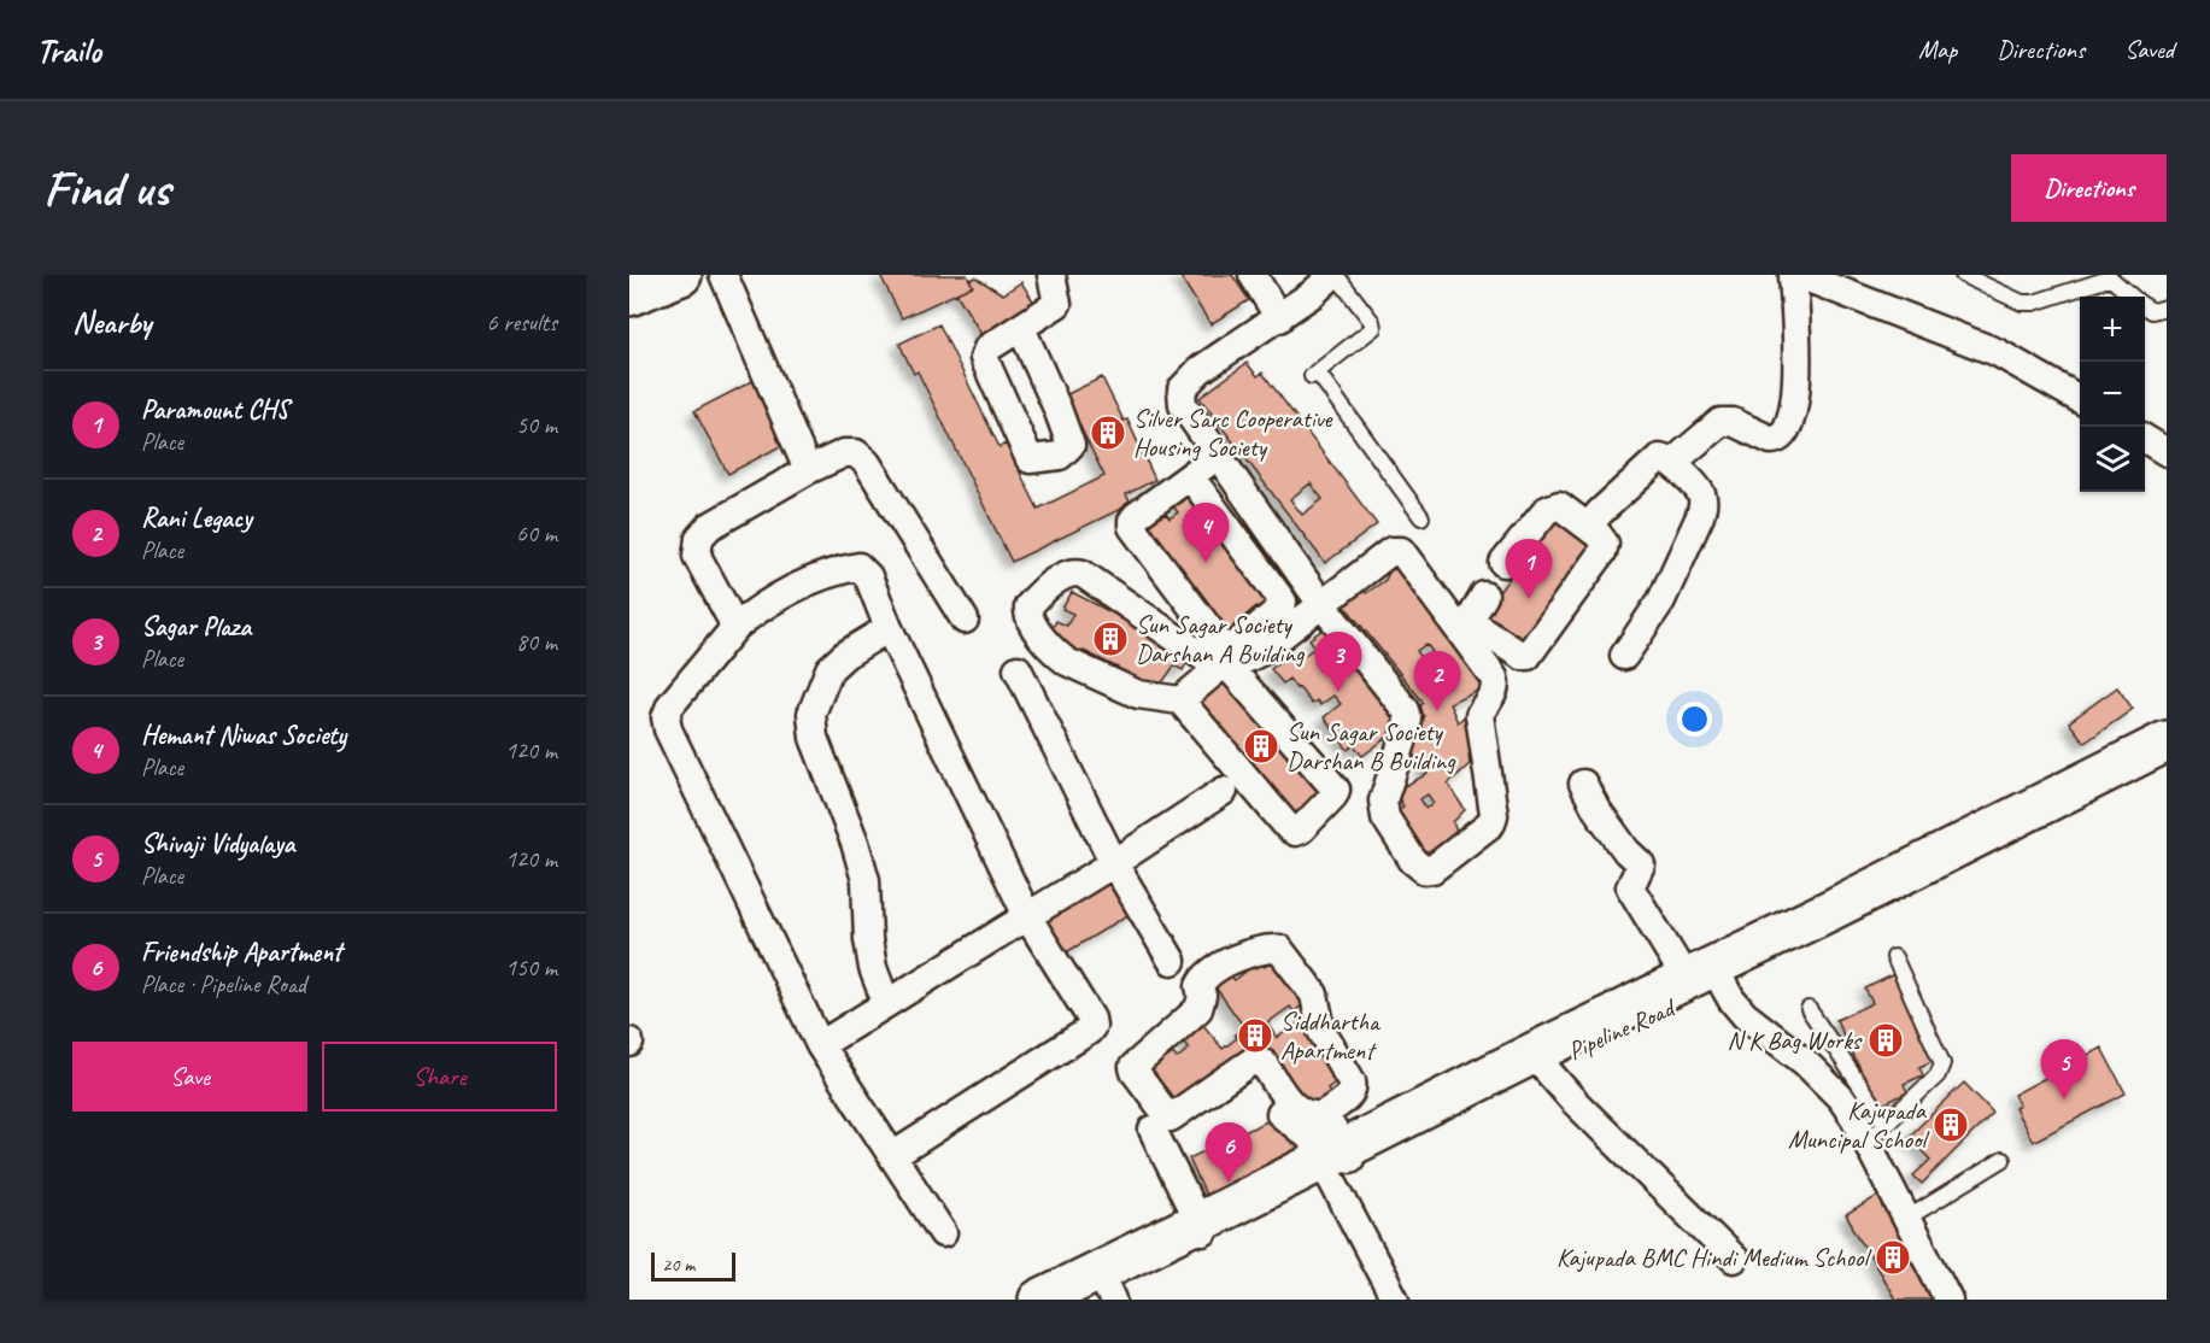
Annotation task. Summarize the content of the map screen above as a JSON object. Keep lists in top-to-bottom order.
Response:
{
  "streets": {
    "street": ["Pipeline Road"]
  },
  "places": {
    "building": [
      "Silver Sarc Cooperative Housing Society",
      "Sun Sagar Society Darshan A Building",
      "Sun Sagar Society Darshan B Building",
      "Siddhartha Apartment",
      "N K Bag Works",
      "Kajupada Muncipal School",
      "Kajupada BMC Hindi Medium School"
    ]
  },
  "scale_bar": "20 m",
  "page": {
    "header": "Trailo",
    "nav": ["Map", "Directions", "Saved"],
    "buttons": [
      "Directions",
      ["Save", "Share"]
    ],
    "title": "Find us",
    "heading": ["Nearby", "6 results"],
    "map_buttons": ["+", "−"],
    "list": [
      {
        "mark": "1",
        "name": "Paramount CHS",
        "note": "Place",
        "value": "50 m"
      },
      {
        "mark": "2",
        "name": "Rani Legacy",
        "note": "Place",
        "value": "60 m"
      },
      {
        "mark": "3",
        "name": "Sagar Plaza",
        "note": "Place",
        "value": "80 m"
      },
      {
        "mark": "4",
        "name": "Hemant Niwas Society",
        "note": "Place",
        "value": "120 m"
      },
      {
        "mark": "5",
        "name": "Shivaji Vidyalaya",
        "note": "Place",
        "value": "120 m"
      },
      {
        "mark": "6",
        "name": "Friendship Apartment",
        "note": "Place · Pipeline Road",
        "value": "150 m"
      }
    ],
    "pins": [
      "4",
      "1",
      "3",
      "2",
      "5",
      "6"
    ],
    "scale": "20 m"
  }
}
